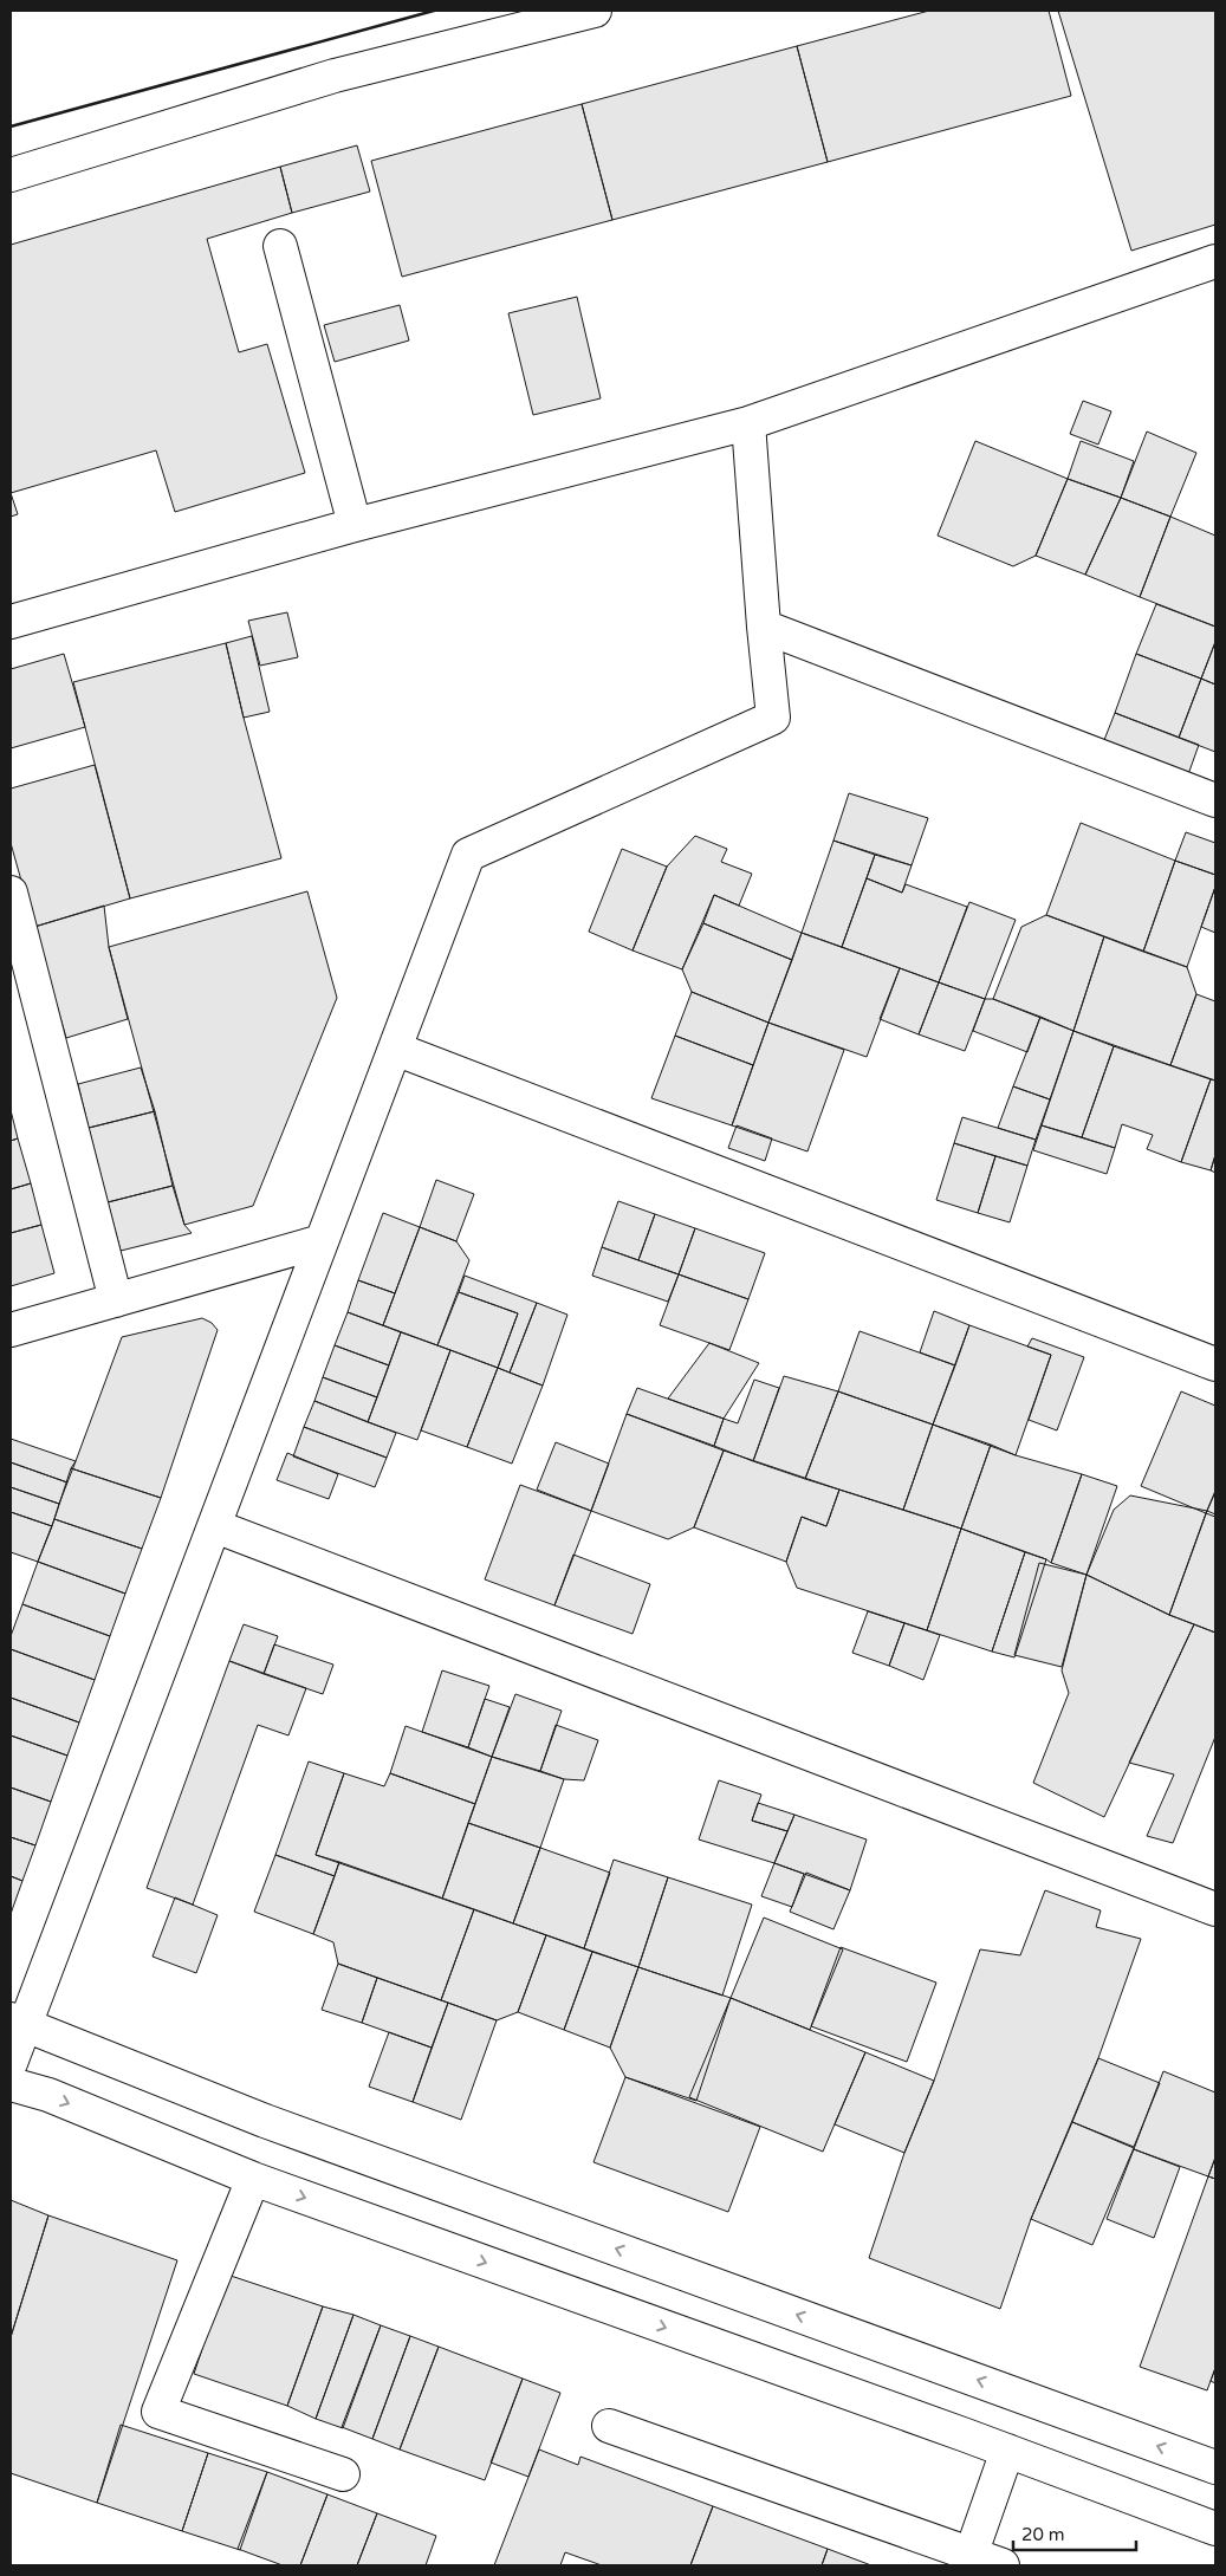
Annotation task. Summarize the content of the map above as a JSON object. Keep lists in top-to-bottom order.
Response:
{
  "scale_bar": "20 m"
}
